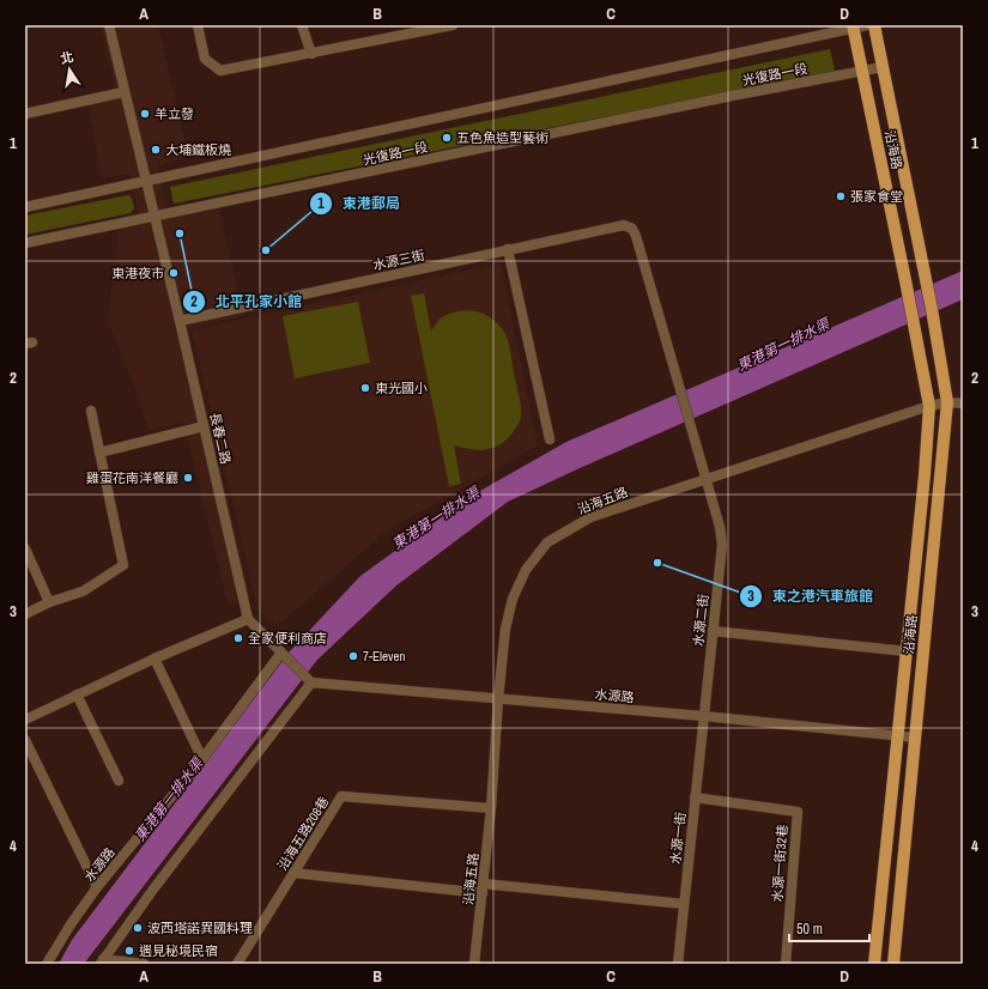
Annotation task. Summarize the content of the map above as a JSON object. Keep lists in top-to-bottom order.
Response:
{
  "streets": {
    "main road": ["沿海路"],
    "street": [
      "光復路一段",
      "水源三街",
      "長春二路",
      "沿海五路",
      "水源二街",
      "水源路",
      "沿海五路208巷",
      "水源一街",
      "水源一街32巷"
    ]
  },
  "crossings": [
    ["光復路一段", "沿海路"],
    ["光復路一段", "長春二路"],
    ["沿海路", "沿海五路"],
    ["沿海路", "水源路"],
    ["水源三街", "長春二路"],
    ["水源三街", "水源二街"],
    ["沿海五路", "水源二街"],
    ["沿海五路", "水源路"],
    ["沿海五路", "沿海五路208巷"],
    ["水源二街", "水源路"],
    ["水源二街", "水源一街"],
    ["水源路", "水源一街"],
    ["水源一街", "水源一街32巷"]
  ],
  "water": ["東港第一排水渠"],
  "places": [
    "羊立發",
    "五色魚造型藝術",
    "大埔鐵板燒",
    "張家食堂",
    "北平孔家小館",
    "東港郵局",
    "東港夜市",
    "東光國小",
    "雞蛋花南洋餐廳",
    "東之港汽車旅館",
    "全家便利商店",
    "7-Eleven",
    "波西塔諾異國料理",
    "遇見秘境民宿"
  ],
  "scale_bar": "50 m",
  "north": "top",
  "grid": {
    "columns": [
      "A",
      "B",
      "C",
      "D"
    ],
    "rows": [
      "1",
      "2",
      "3",
      "4"
    ]
  }
}
